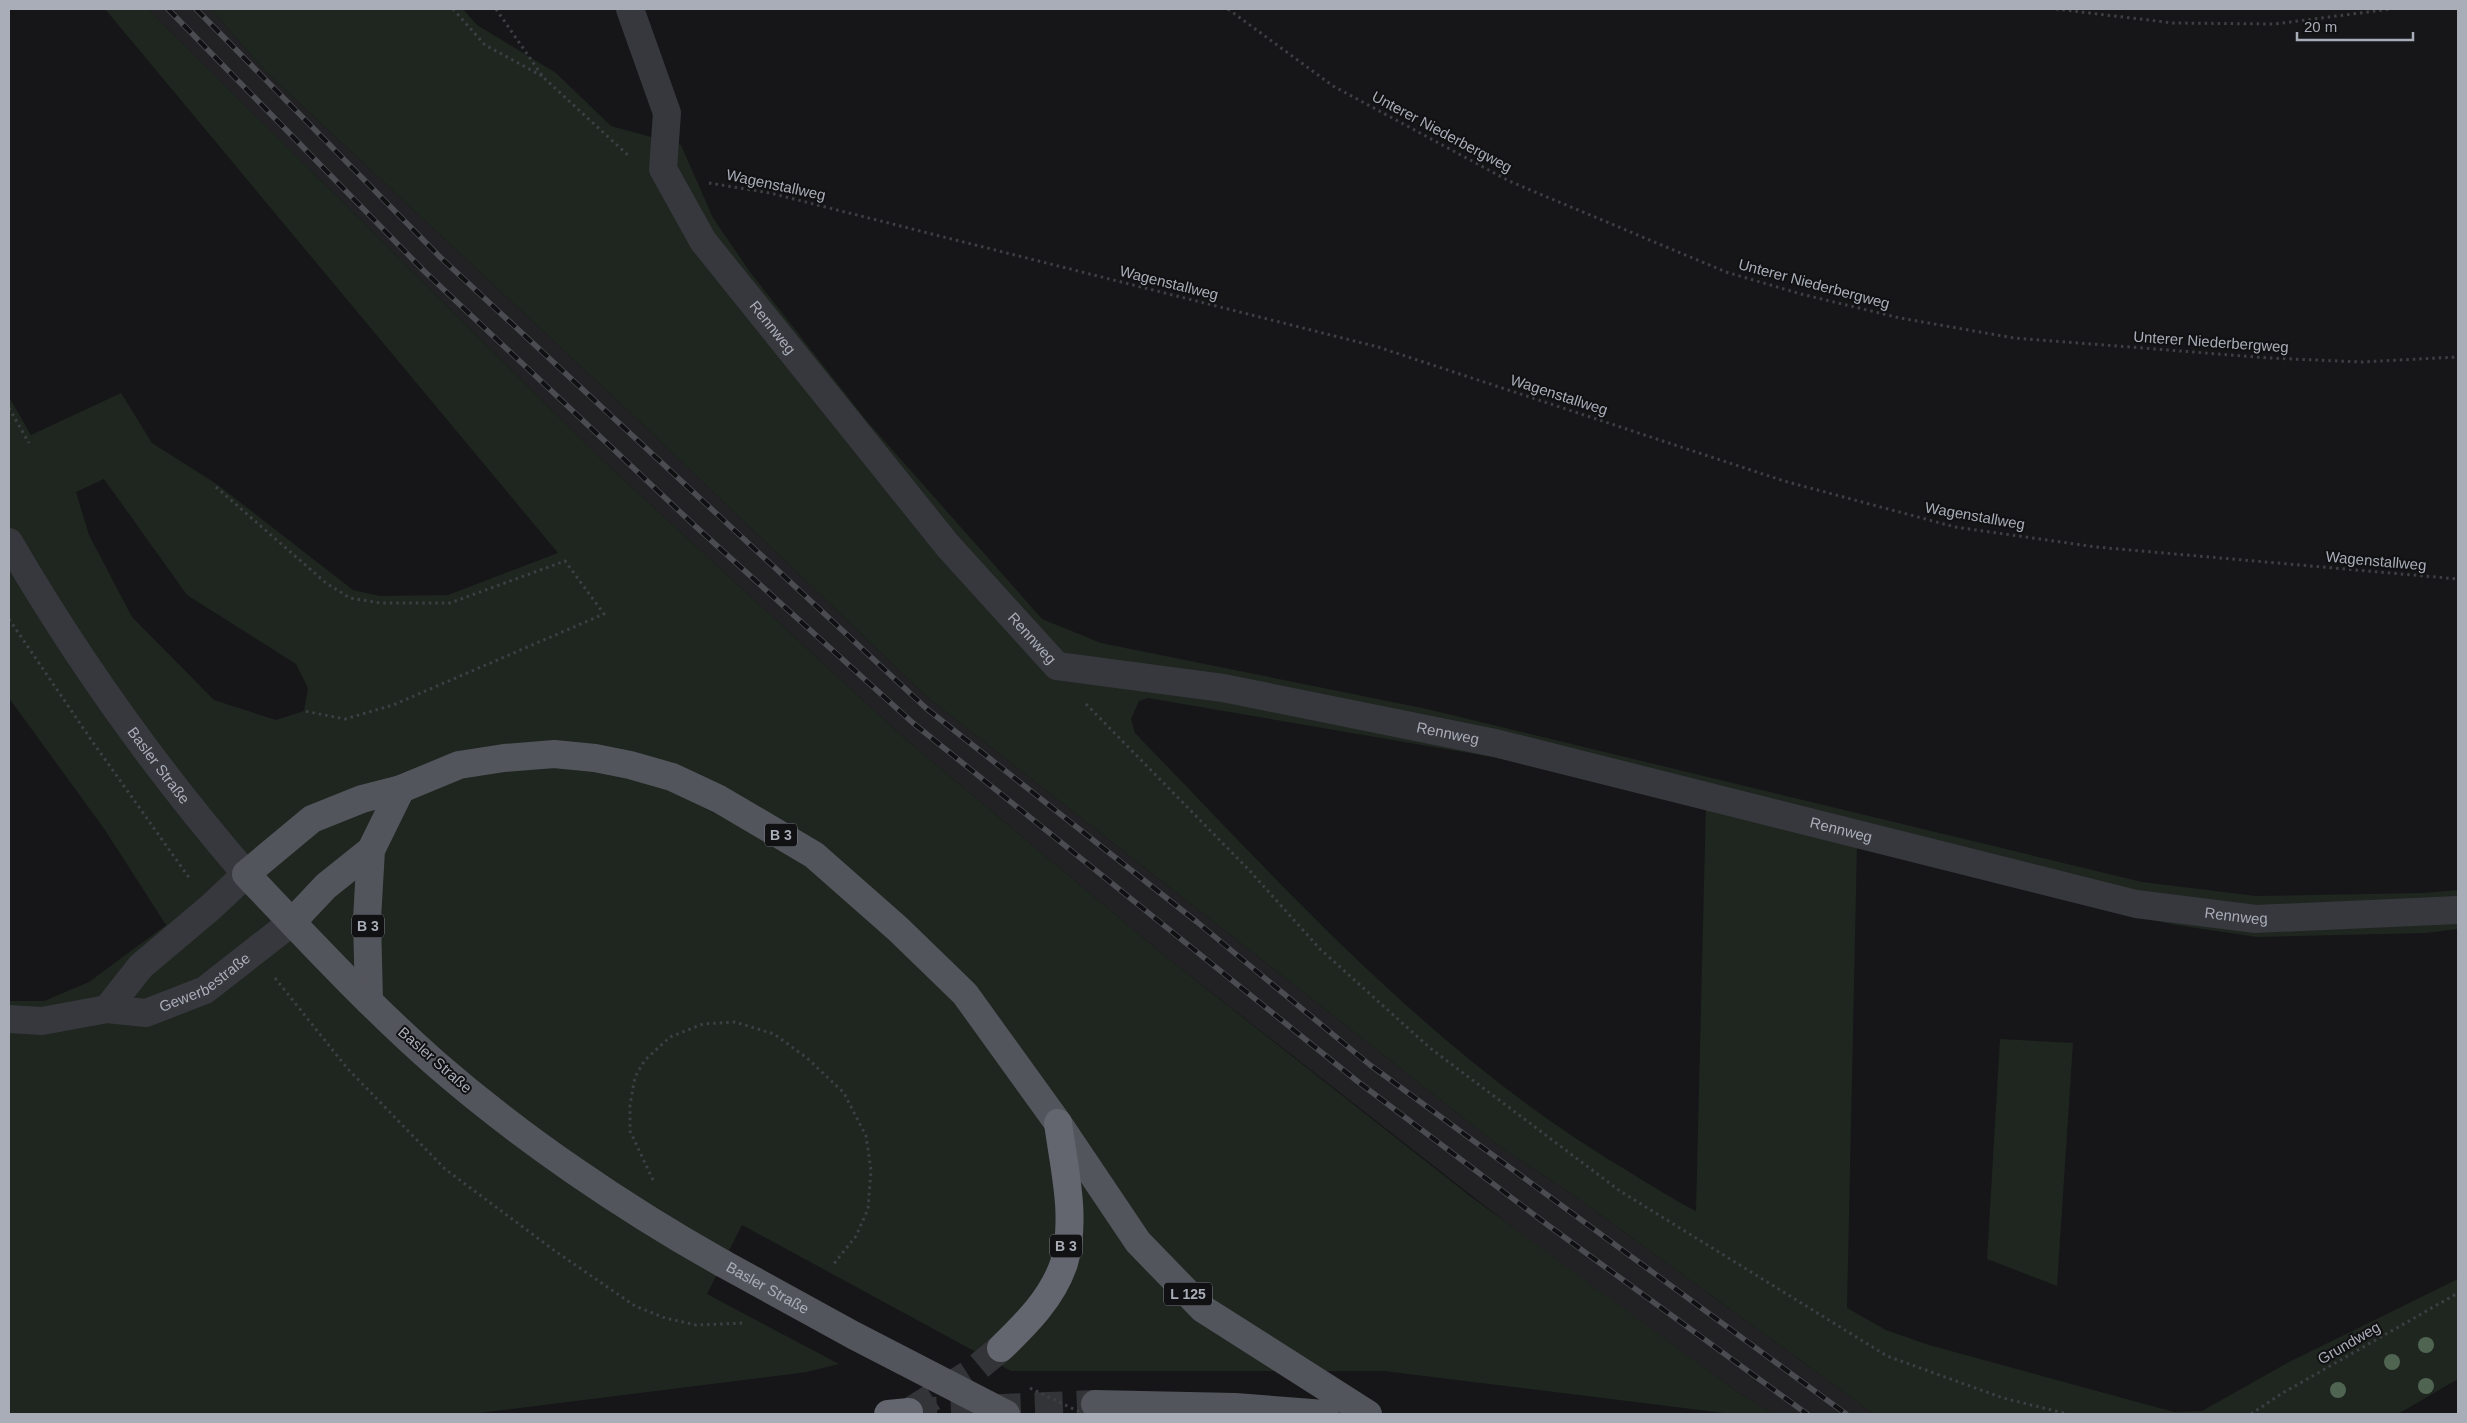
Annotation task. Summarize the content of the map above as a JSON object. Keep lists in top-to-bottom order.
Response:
{
  "streets": {
    "highway": ["B 3"],
    "main road": ["Basler Straße", "L 125"],
    "street": ["Rennweg", "Gewerbestraße"],
    "path": ["Unterer Niederbergweg", "Wagenstallweg", "Grundweg"]
  },
  "crossings": [
    ["Wagenstallweg", "Rennweg"],
    ["Basler Straße", "B 3"],
    ["Basler Straße", "Gewerbestraße"],
    ["B 3", "L 125"]
  ],
  "scale_bar": "20 m"
}
